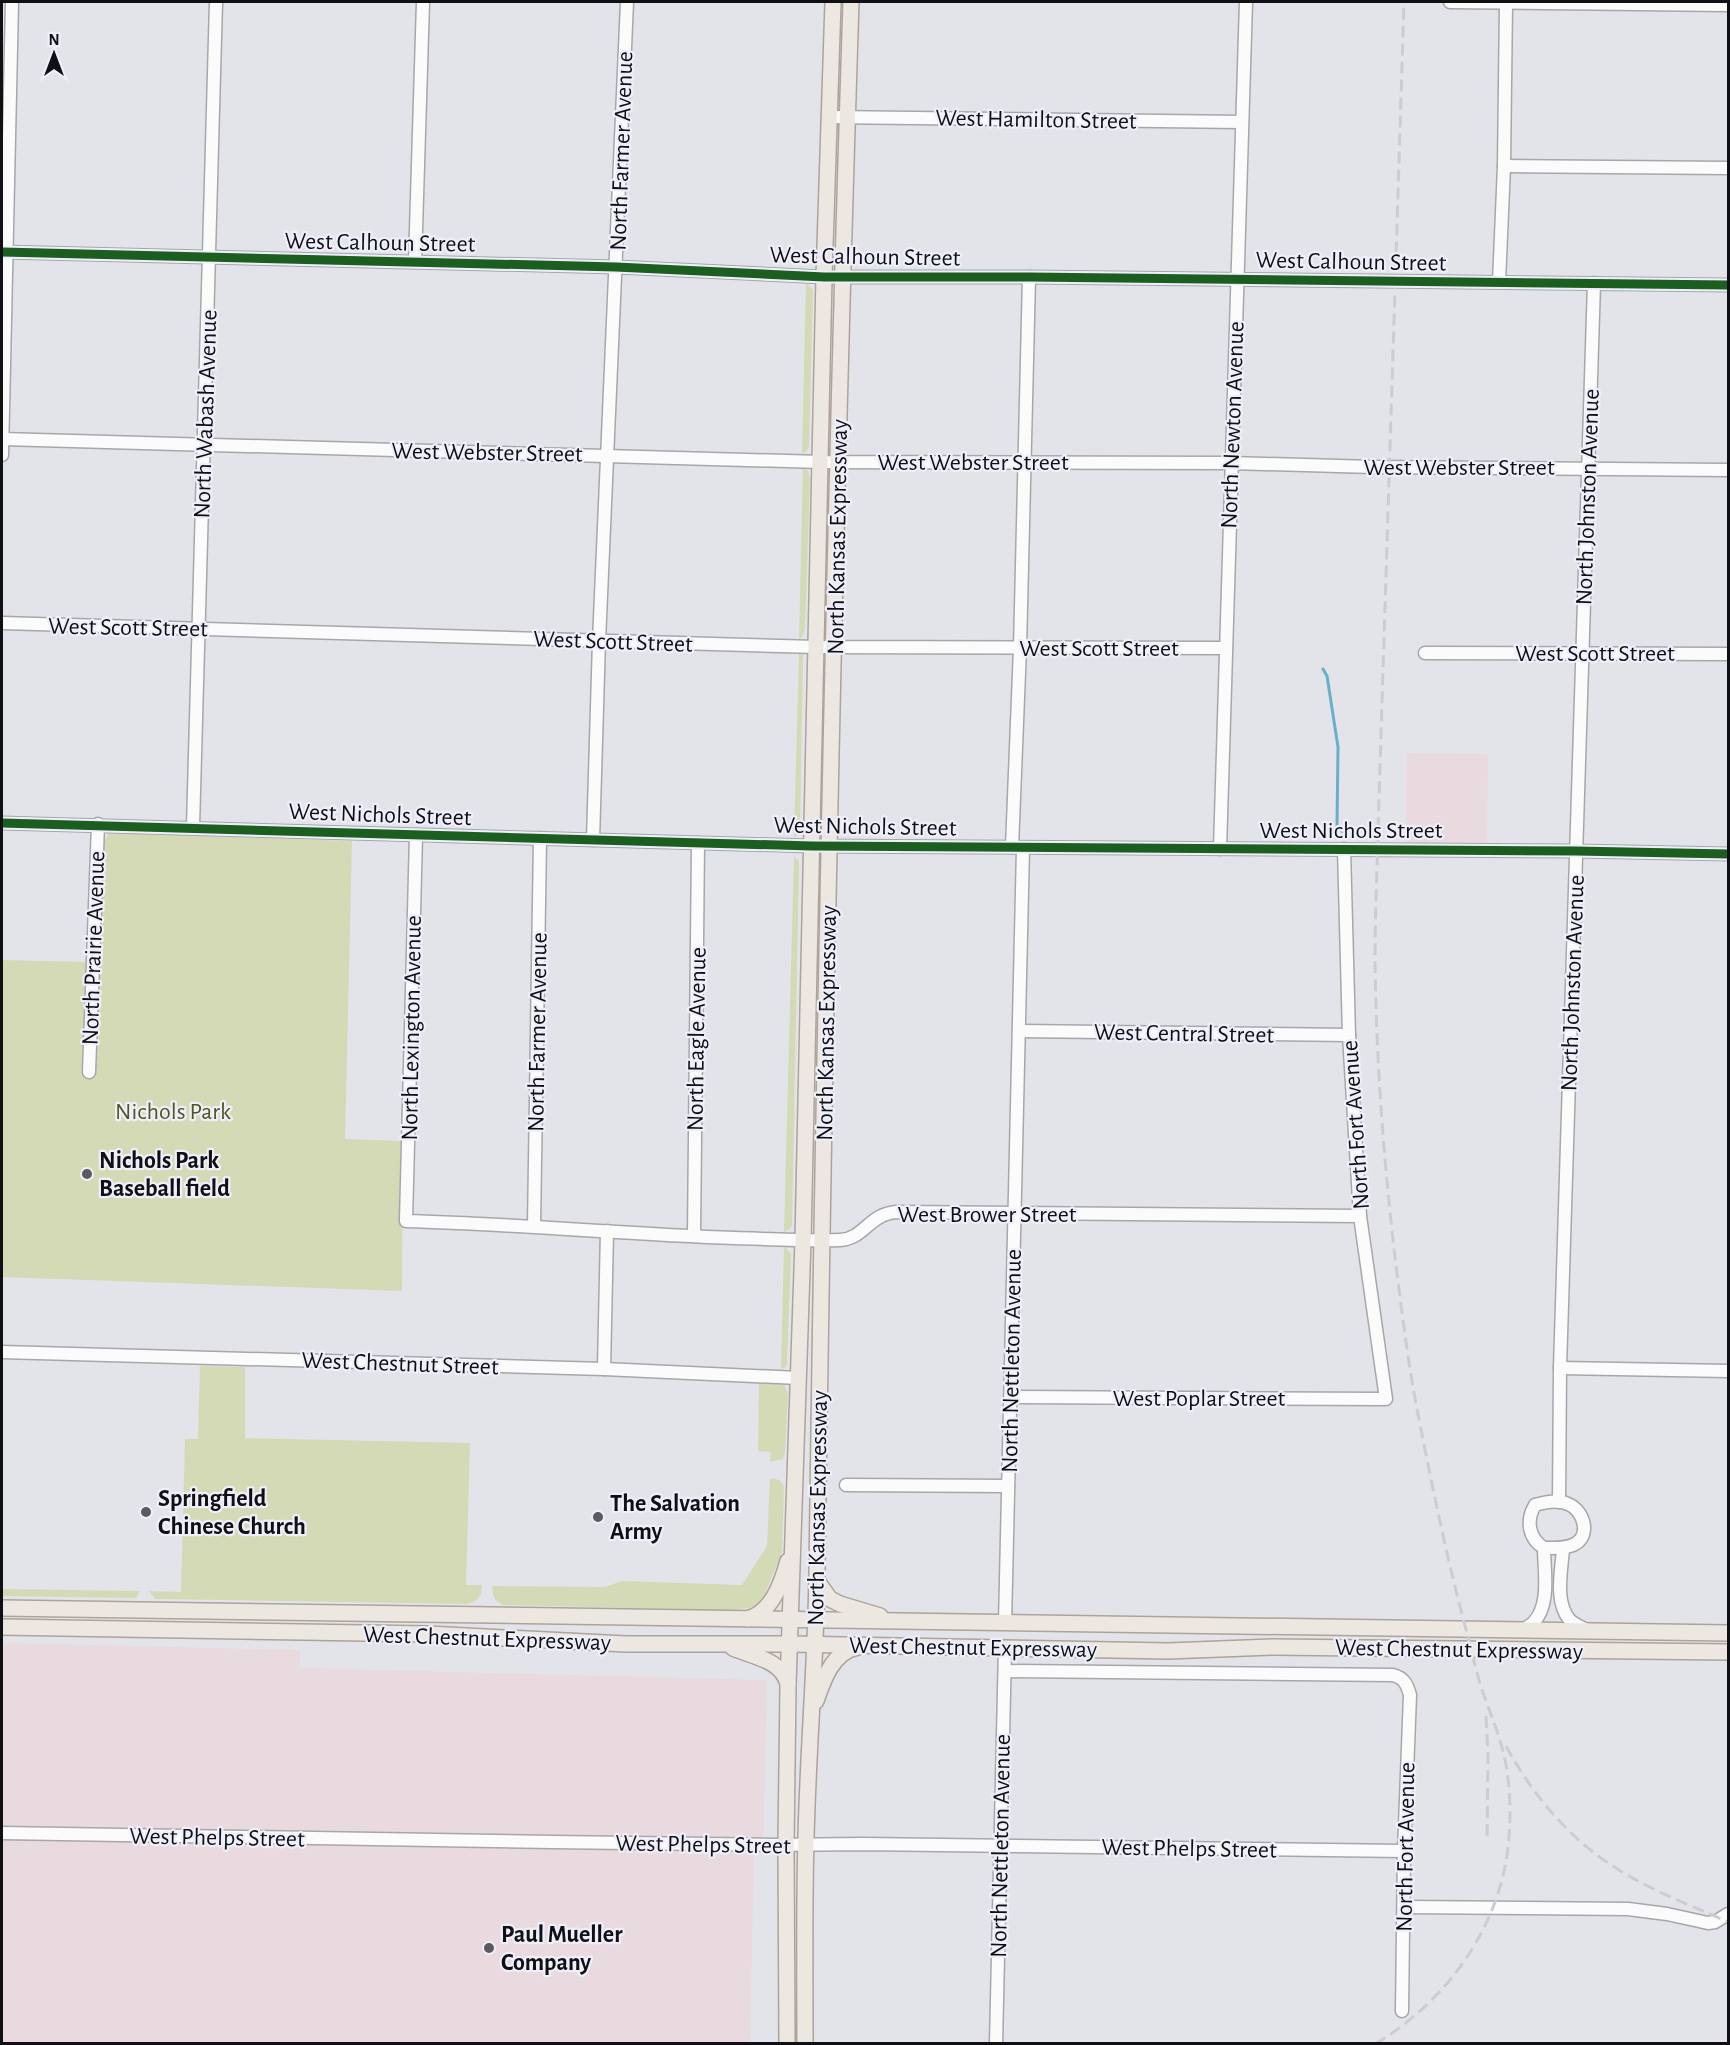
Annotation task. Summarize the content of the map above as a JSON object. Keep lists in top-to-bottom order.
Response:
{
  "streets": {
    "main road": ["North Kansas Expressway", "West Chestnut Expressway"],
    "street": [
      "West Hamilton Street",
      "North Farmer Avenue",
      "West Calhoun Street",
      "North Wabash Avenue",
      "North Newton Avenue",
      "West Webster Street",
      "North Johnston Avenue",
      "West Scott Street",
      "West Nichols Street",
      "North Prairie Avenue",
      "North Lexington Avenue",
      "West Central Street",
      "North Eagle Avenue",
      "North Fort Avenue",
      "West Brower Street",
      "North Nettleton Avenue",
      "West Chestnut Street",
      "West Poplar Street",
      "West Phelps Street"
    ]
  },
  "crossings": [
    ["West Hamilton Street", "North Newton Avenue"],
    ["West Hamilton Street", "North Kansas Expressway"],
    ["North Farmer Avenue", "West Calhoun Street"],
    ["North Farmer Avenue", "West Webster Street"],
    ["North Farmer Avenue", "West Scott Street"],
    ["North Farmer Avenue", "West Nichols Street"],
    ["North Farmer Avenue", "West Brower Street"],
    ["West Calhoun Street", "North Wabash Avenue"],
    ["West Calhoun Street", "North Newton Avenue"],
    ["West Calhoun Street", "North Johnston Avenue"],
    ["West Calhoun Street", "North Kansas Expressway"],
    ["West Calhoun Street", "North Nettleton Avenue"],
    ["North Wabash Avenue", "West Webster Street"],
    ["North Wabash Avenue", "West Scott Street"],
    ["North Wabash Avenue", "West Nichols Street"],
    ["North Newton Avenue", "West Webster Street"],
    ["North Newton Avenue", "West Scott Street"],
    ["North Newton Avenue", "West Nichols Street"],
    ["West Webster Street", "North Johnston Avenue"],
    ["West Webster Street", "North Kansas Expressway"],
    ["West Webster Street", "North Nettleton Avenue"],
    ["North Johnston Avenue", "West Scott Street"],
    ["North Johnston Avenue", "West Nichols Street"],
    ["North Kansas Expressway", "West Scott Street"],
    ["North Kansas Expressway", "West Nichols Street"],
    ["North Kansas Expressway", "West Brower Street"],
    ["North Kansas Expressway", "West Chestnut Street"],
    ["North Kansas Expressway", "West Chestnut Expressway"],
    ["North Kansas Expressway", "West Phelps Street"],
    ["West Scott Street", "North Nettleton Avenue"],
    ["West Nichols Street", "North Prairie Avenue"],
    ["West Nichols Street", "North Lexington Avenue"],
    ["West Nichols Street", "North Eagle Avenue"],
    ["West Nichols Street", "North Fort Avenue"],
    ["West Nichols Street", "North Nettleton Avenue"],
    ["North Lexington Avenue", "West Brower Street"],
    ["West Central Street", "North Fort Avenue"],
    ["West Central Street", "North Nettleton Avenue"],
    ["North Eagle Avenue", "West Brower Street"],
    ["North Fort Avenue", "West Brower Street"],
    ["North Fort Avenue", "North Nettleton Avenue"],
    ["North Fort Avenue", "West Poplar Street"],
    ["North Fort Avenue", "West Phelps Street"],
    ["West Brower Street", "North Nettleton Avenue"],
    ["North Nettleton Avenue", "West Poplar Street"],
    ["North Nettleton Avenue", "West Chestnut Expressway"],
    ["North Nettleton Avenue", "West Phelps Street"]
  ],
  "parks": ["Nichols Park"],
  "places": [
    "Nichols Park Baseball field",
    "Springfield Chinese Church",
    "The Salvation Army",
    "Paul Mueller Company"
  ],
  "north": "top"
}
